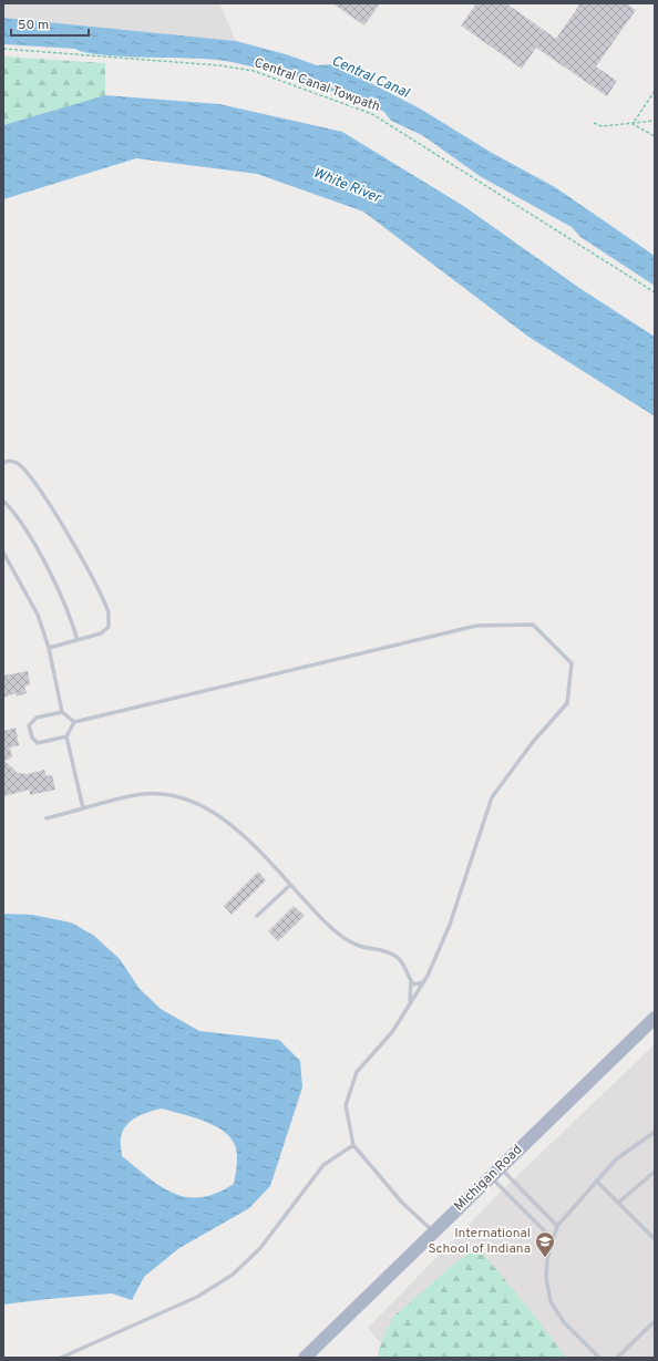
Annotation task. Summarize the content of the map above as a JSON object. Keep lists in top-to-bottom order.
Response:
{
  "streets": {
    "main road": ["Michigan Road"],
    "path": ["Central Canal Towpath"]
  },
  "water": ["Central Canal", "White River"],
  "places": {
    "school or university": ["International School of Indiana"]
  },
  "scale_bar": "50 m"
}
